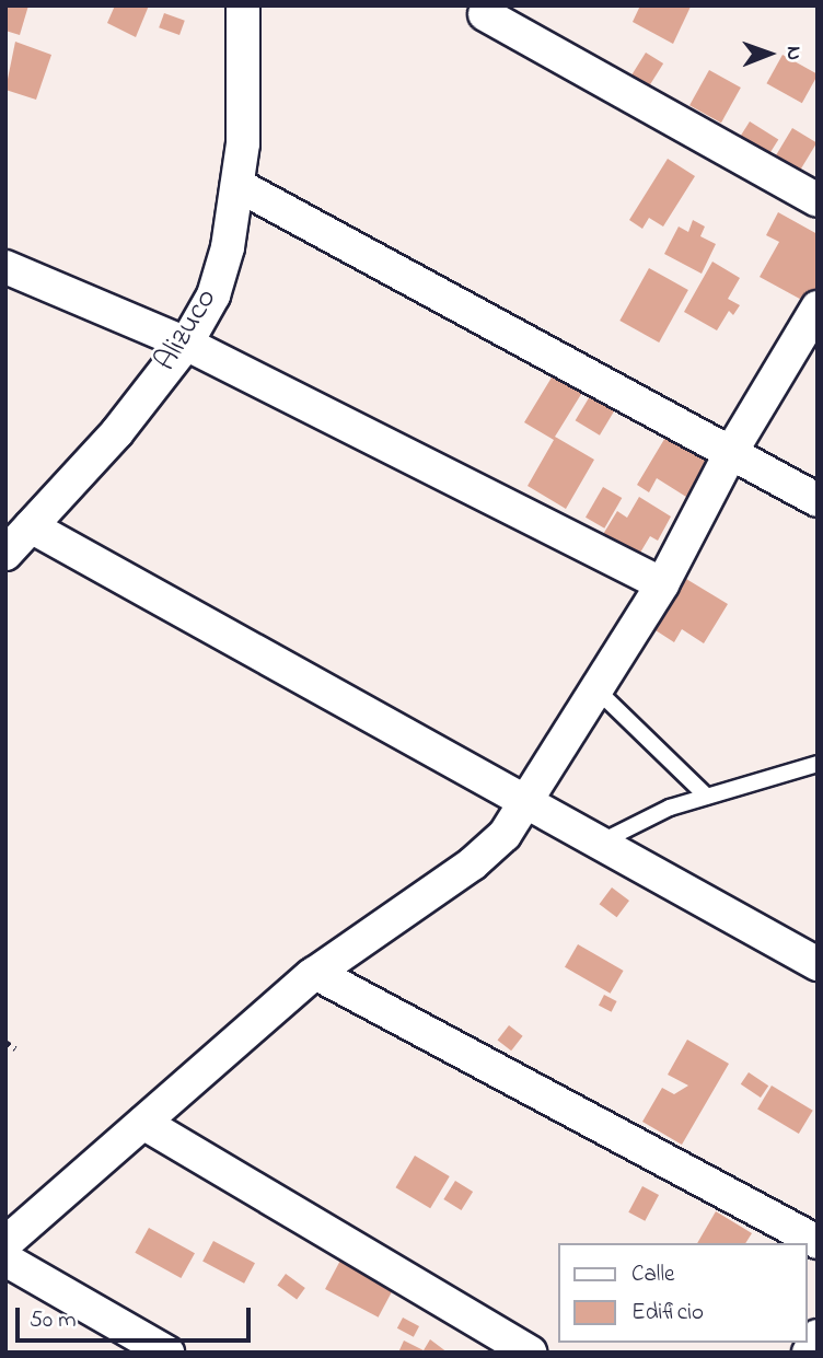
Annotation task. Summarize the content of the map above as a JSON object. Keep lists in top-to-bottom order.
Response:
{
  "streets": {
    "street": ["Alizuco"]
  },
  "legend": ["Calle", "Edificio"],
  "scale_bar": "50 m",
  "north": "right"
}
